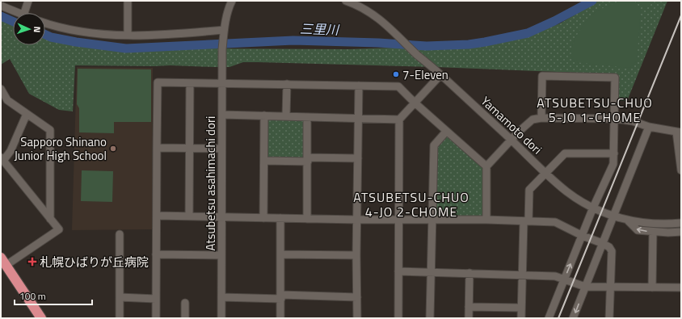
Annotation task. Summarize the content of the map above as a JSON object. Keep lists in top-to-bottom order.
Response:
{
  "streets": {
    "street": ["Yamamoto dori", "Atsubetsu asahimachi dori"]
  },
  "districts": ["ATSUBETSU-CHUO 5-JO 1-CHOME", "ATSUBETSU-CHUO 4-JO 2-CHOME"],
  "water": ["三里川"],
  "places": {
    "other": ["7-Eleven", "Sapporo Shinano Junior High School"],
    "health": ["札幌ひばりが丘病院"]
  },
  "scale_bar": "100 m",
  "north": "right"
}
